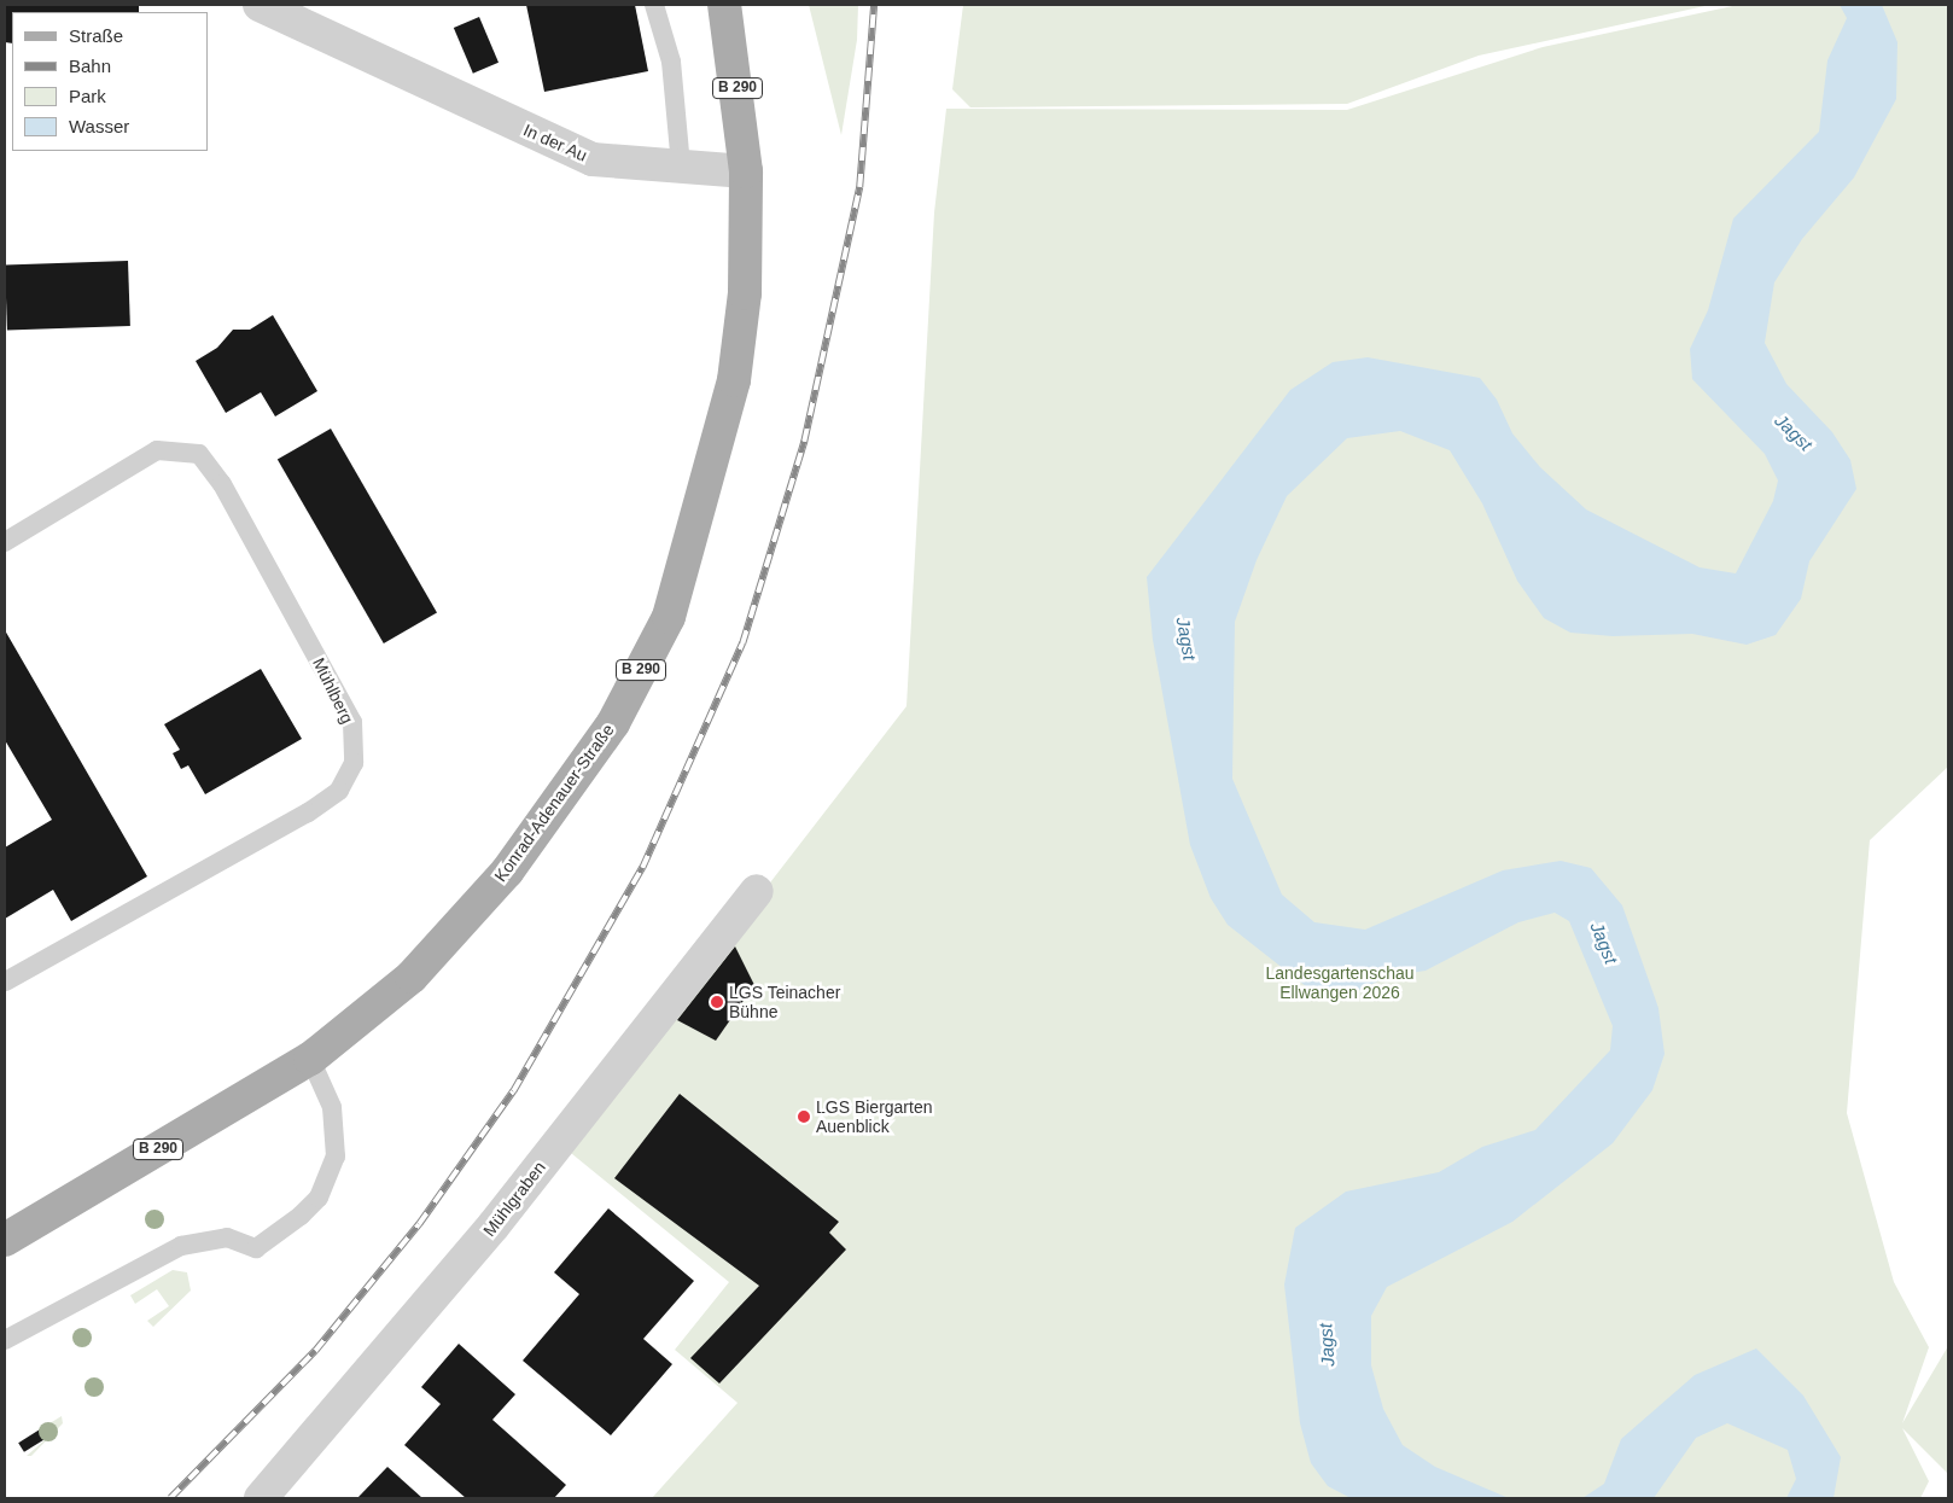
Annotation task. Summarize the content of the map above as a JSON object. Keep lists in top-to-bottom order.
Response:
{
  "streets": {
    "main road": ["B 290", "Konrad-Adenauer-Straße"],
    "street": ["In der Au", "Mühlgraben"],
    "lane": ["Mühlberg"]
  },
  "crossings": [
    ["B 290", "In der Au"],
    ["B 290", "Konrad-Adenauer-Straße"],
    ["In der Au", "Konrad-Adenauer-Straße"]
  ],
  "water": ["Jagst"],
  "parks": ["Landesgartenschau Ellwangen 2026"],
  "places": ["LGS Teinacher Bühne", "LGS Biergarten Auenblick"],
  "legend": [
    "Straße",
    "Bahn",
    "Park",
    "Wasser"
  ]
}
